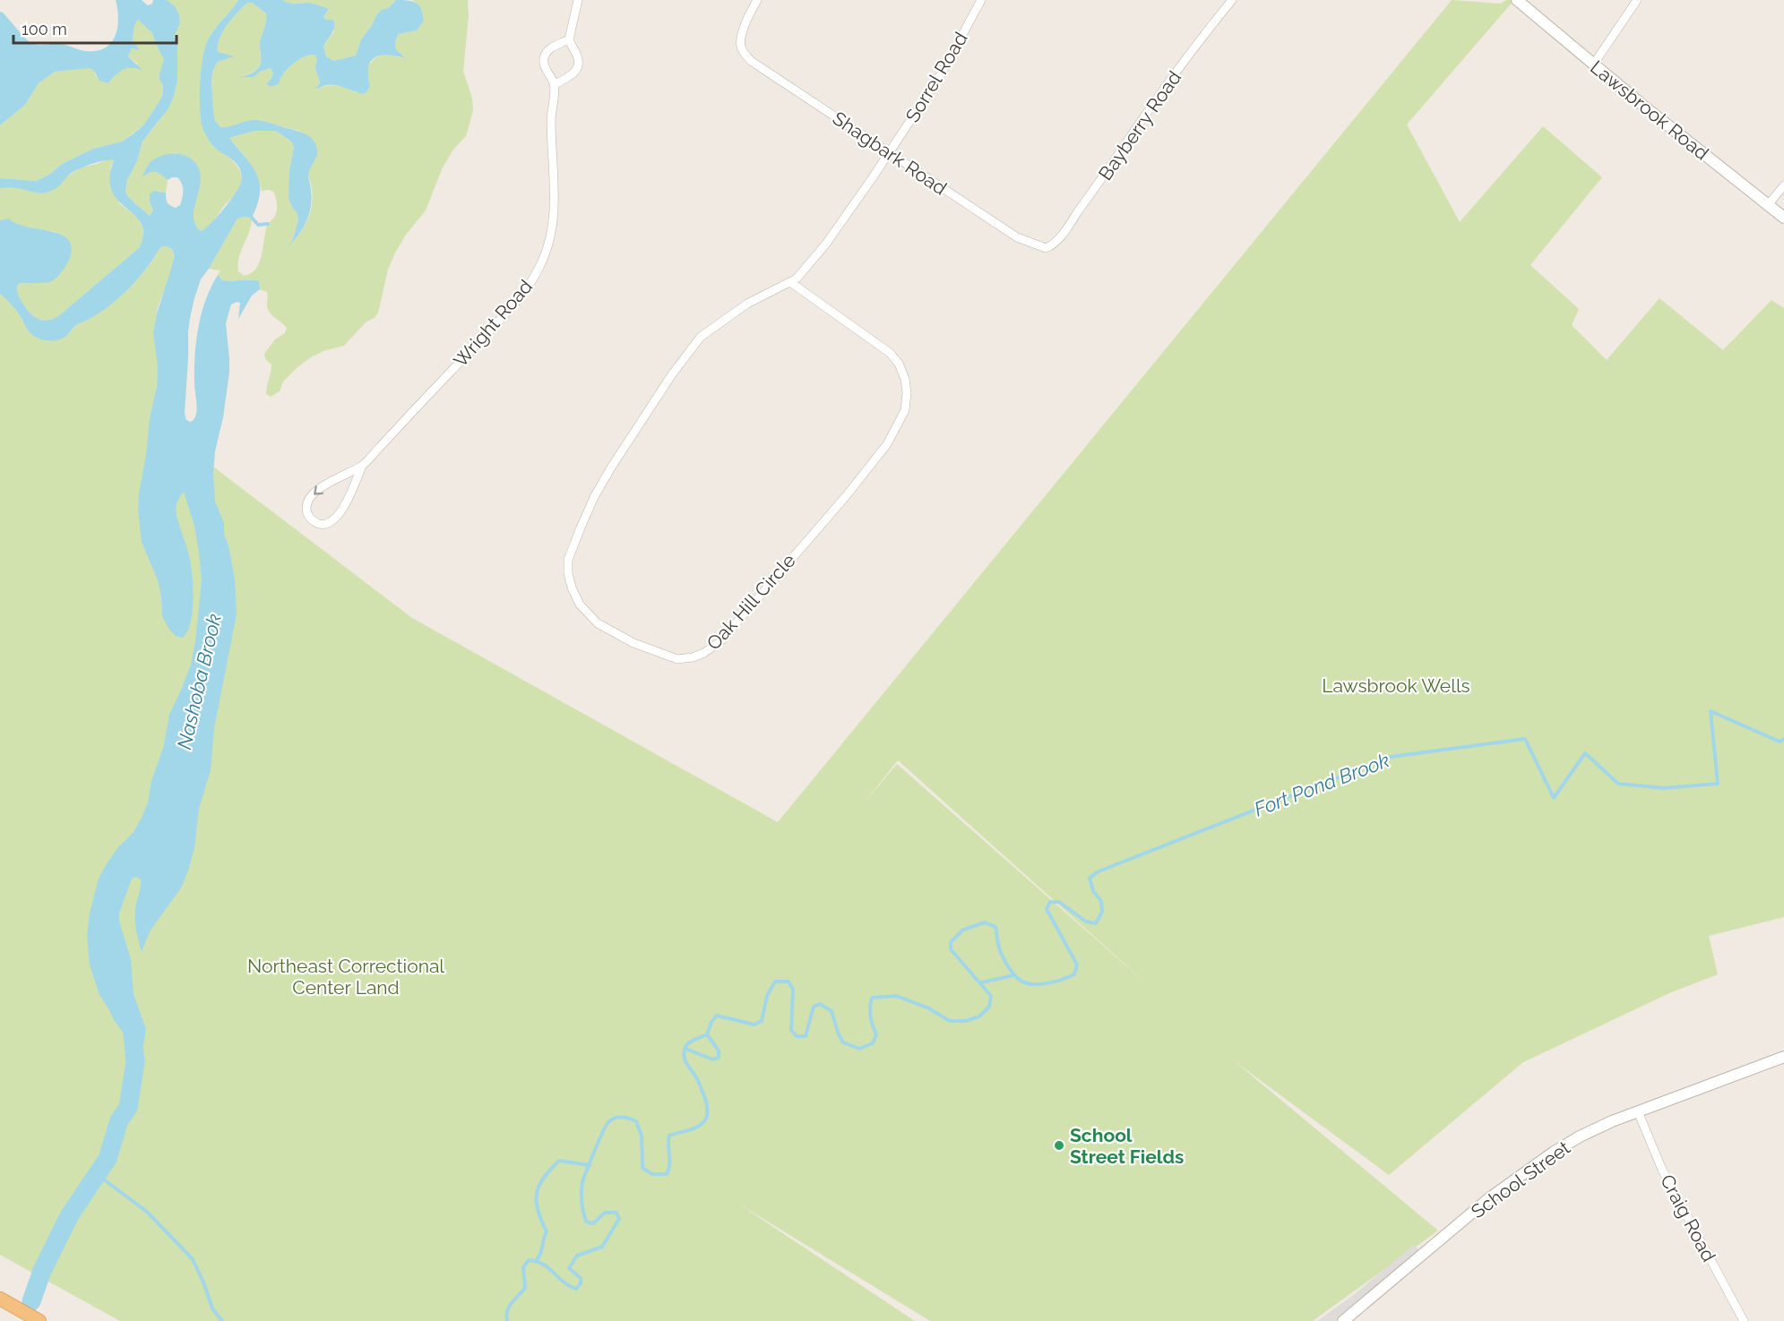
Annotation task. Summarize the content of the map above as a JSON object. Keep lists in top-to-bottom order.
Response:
{
  "streets": {
    "street": [
      "Sorrel Road",
      "Lawsbrook Road",
      "Bayberry Road",
      "Shagbark Road",
      "Wright Road",
      "Oak Hill Circle",
      "School Street",
      "Craig Road"
    ]
  },
  "crossings": [
    ["Sorrel Road", "Shagbark Road"],
    ["Sorrel Road", "Oak Hill Circle"],
    ["Bayberry Road", "Shagbark Road"],
    ["Shagbark Road", "Oak Hill Circle"],
    ["School Street", "Craig Road"]
  ],
  "water": ["Nashoba Brook", "Fort Pond Brook"],
  "parks": ["Lawsbrook Wells", "Northeast Correctional Center Land"],
  "places": ["School Street Fields"],
  "scale_bar": "100 m"
}
